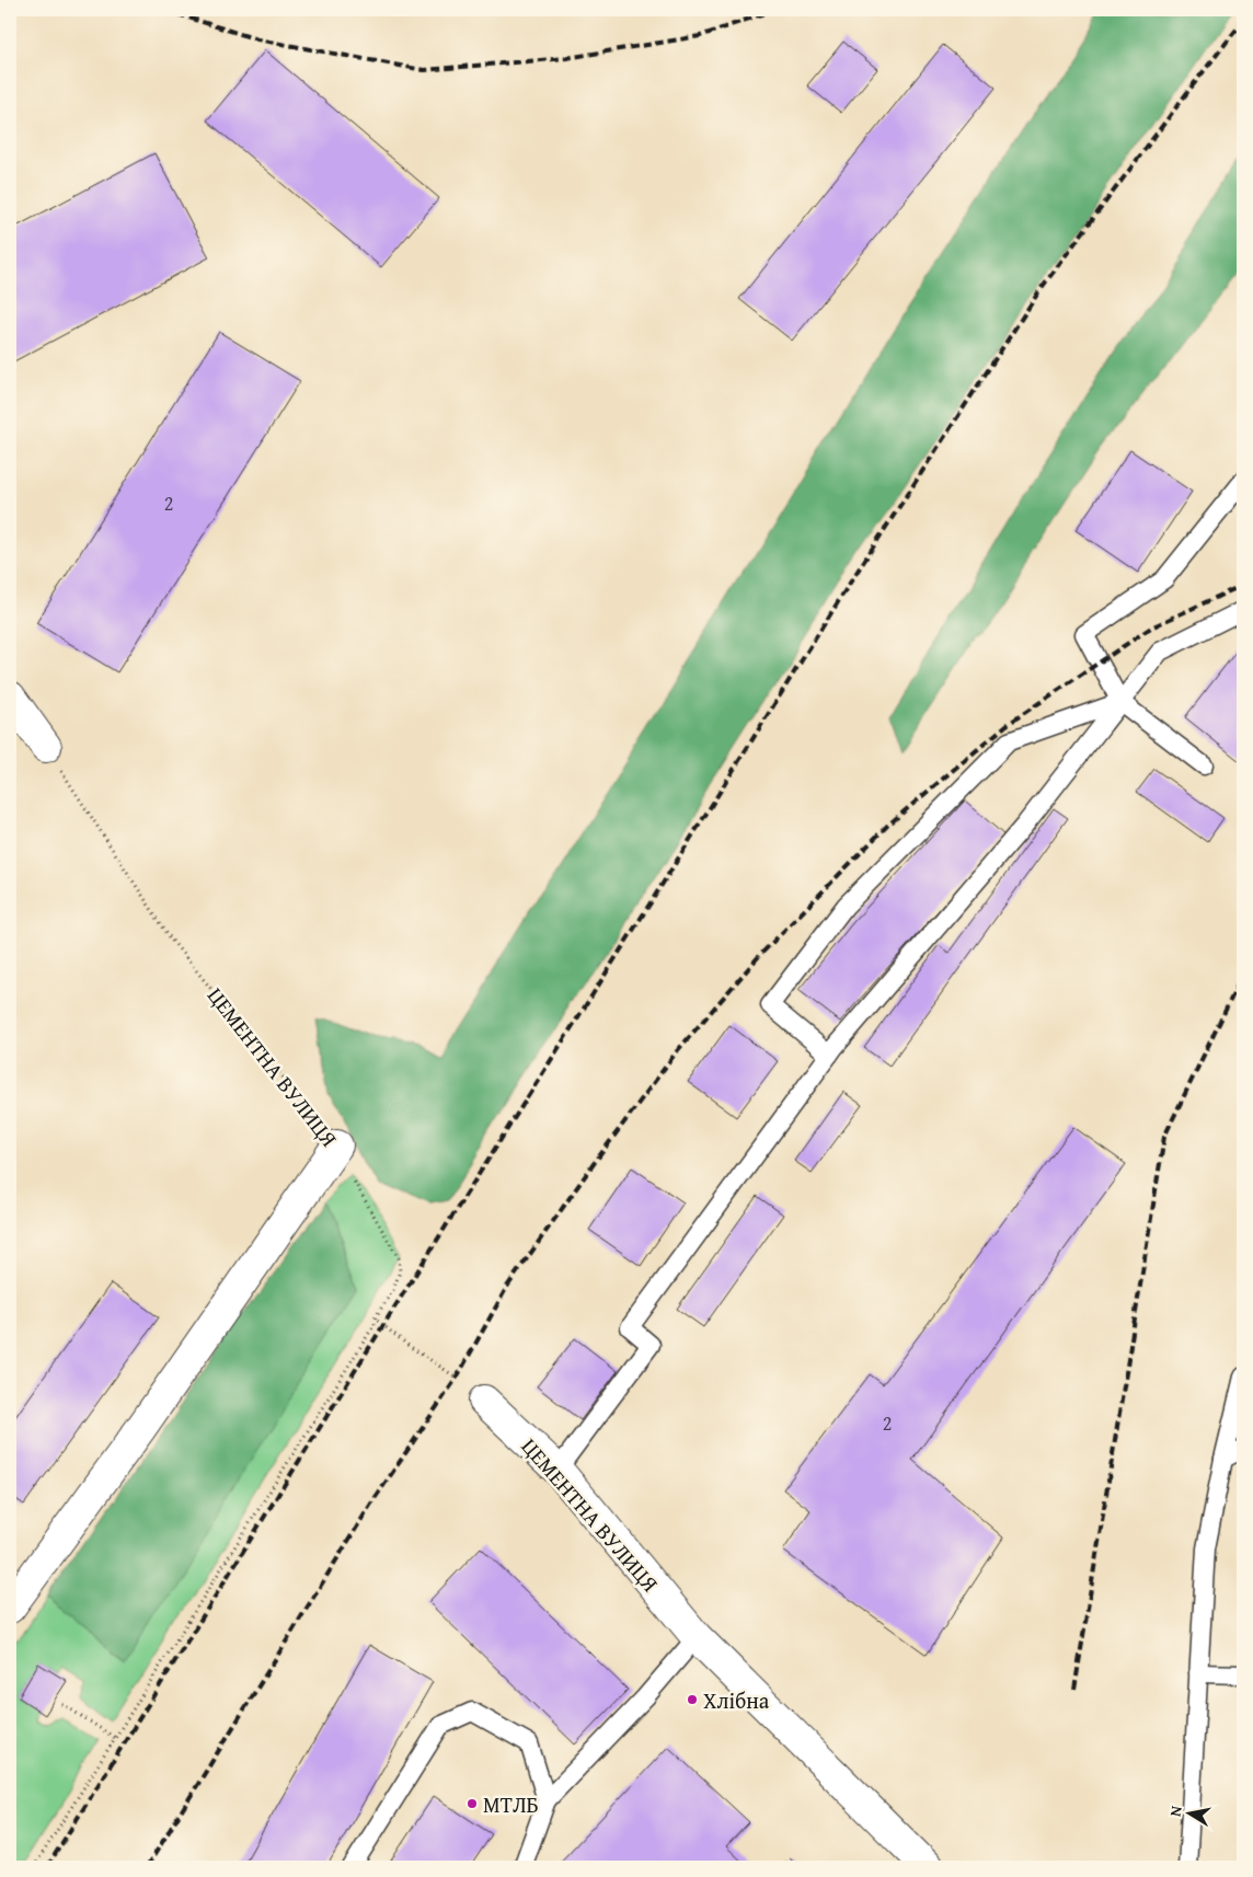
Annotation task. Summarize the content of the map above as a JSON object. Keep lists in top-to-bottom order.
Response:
{
  "streets": {
    "street": ["ЦЕМЕНТНА ВУЛИЦЯ"]
  },
  "places": ["Хлібна", "МТЛБ"],
  "house_numbers": ["2", "2"],
  "north": "left"
}
